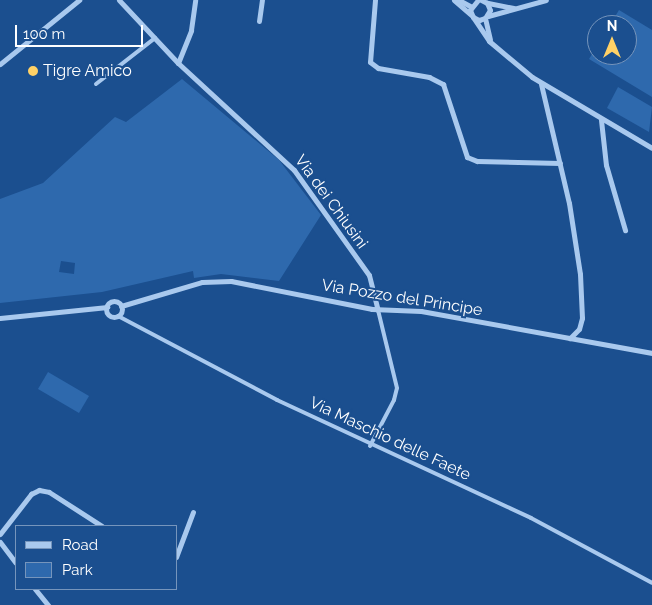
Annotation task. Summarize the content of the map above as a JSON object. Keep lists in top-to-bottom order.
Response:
{
  "streets": {
    "street": ["Via dei Chiusini", "Via Pozzo del Principe"],
    "lane": ["Via Maschio delle Faete"]
  },
  "crossings": [
    ["Via dei Chiusini", "Via Pozzo del Principe"],
    ["Via dei Chiusini", "Via Maschio delle Faete"]
  ],
  "places": ["Tigre Amico"],
  "legend": ["Road", "Park"],
  "scale_bar": "100 m",
  "north": "top"
}
